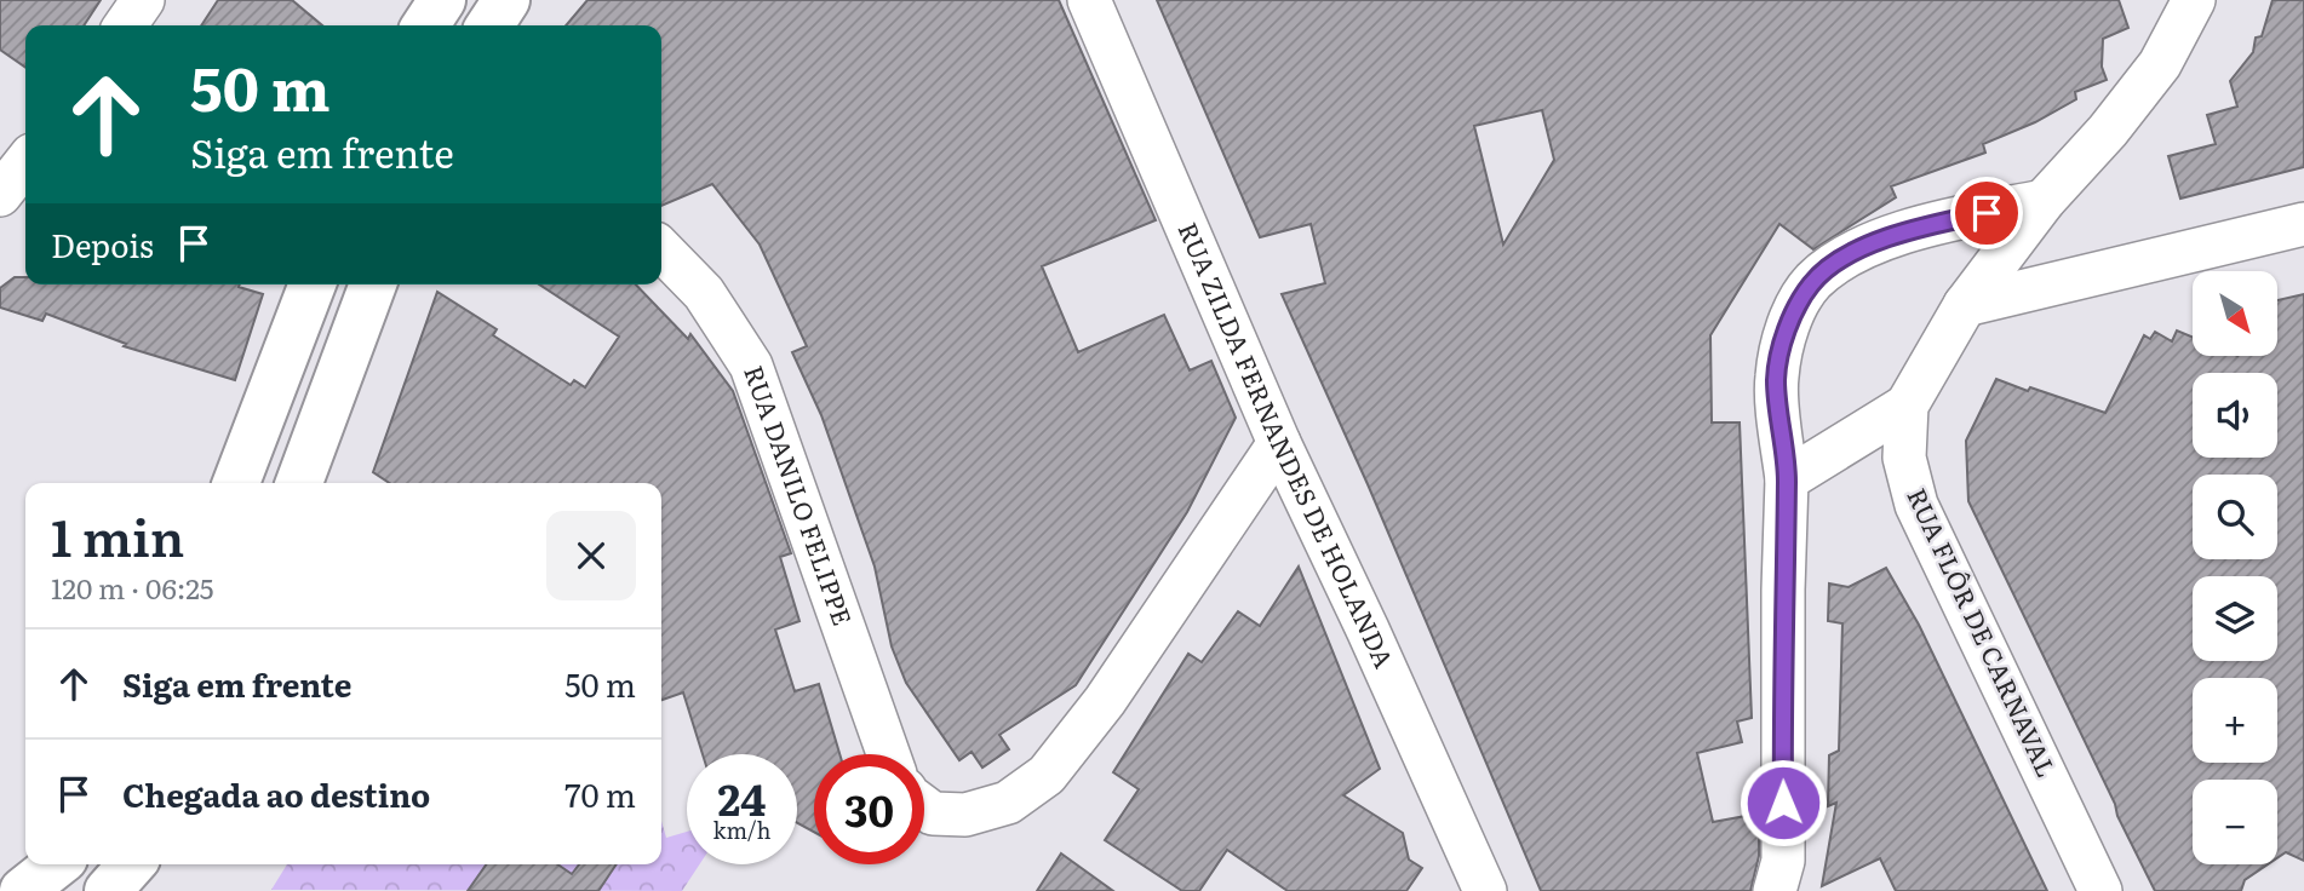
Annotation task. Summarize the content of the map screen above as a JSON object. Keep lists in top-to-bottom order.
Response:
{
  "streets": {
    "street": ["RUA ZILDA FERNANDES DE HOLANDA", "RUA DANILO FELIPPE", "RUA FLÔR DE CARNAVAL"]
  },
  "north": "bottom right",
  "page": {
    "turn": ["50 m", "Siga em frente"],
    "then": "Depois",
    "map_buttons": ["+", "−"],
    "heading": ["1 min", "120 m · 06:25"],
    "list": [
      {
        "name": "Siga em frente",
        "value": "50 m"
      },
      {
        "name": "Chegada ao destino",
        "value": "70 m"
      }
    ],
    "speed": "24 km/h",
    "limit": "30"
  }
}
